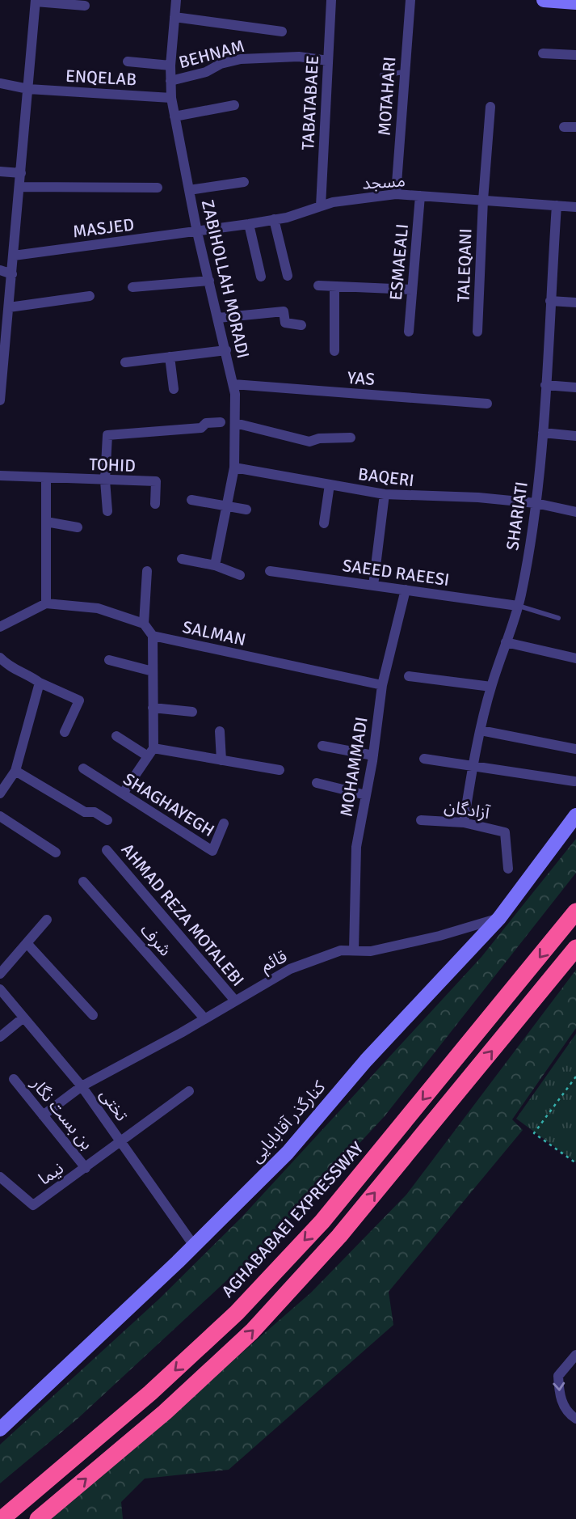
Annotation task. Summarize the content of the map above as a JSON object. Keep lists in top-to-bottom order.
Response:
{
  "streets": {
    "highway": ["AGHABABAEI EXPRESSWAY"],
    "main road": ["کنارگذر آقابابایی"],
    "street": [
      "BEHNAM",
      "ENQELAB",
      "MOTAHARI",
      "TABATABAEE",
      "مسجد",
      "MASJED",
      "ESMAEALI",
      "TALEQANI",
      "ZABIHOLLAH MORADI",
      "YAS",
      "TOHID",
      "BAQERI",
      "SHARIATI",
      "SAEED RAEESI",
      "SALMAN",
      "MOHAMMADI",
      "SHAGHAYEGH",
      "آزادگان",
      "AHMAD REZA MOTALEBI",
      "شرف",
      "قائم",
      "تختی",
      "بن بست نگار",
      "نیما"
    ]
  },
  "crossings": [
    ["BEHNAM", "TABATABAEE"],
    ["BEHNAM", "ZABIHOLLAH MORADI"],
    ["ENQELAB", "ZABIHOLLAH MORADI"],
    ["MOTAHARI", "مسجد"],
    ["TABATABAEE", "مسجد"],
    ["مسجد", "MASJED"],
    ["مسجد", "ESMAEALI"],
    ["مسجد", "TALEQANI"],
    ["مسجد", "ZABIHOLLAH MORADI"],
    ["مسجد", "SHARIATI"],
    ["MASJED", "ZABIHOLLAH MORADI"],
    ["ZABIHOLLAH MORADI", "YAS"],
    ["ZABIHOLLAH MORADI", "BAQERI"],
    ["BAQERI", "SHARIATI"],
    ["SHARIATI", "SAEED RAEESI"],
    ["SHARIATI", "آزادگان"],
    ["SAEED RAEESI", "MOHAMMADI"],
    ["SALMAN", "MOHAMMADI"],
    ["MOHAMMADI", "قائم"],
    ["AHMAD REZA MOTALEBI", "قائم"],
    ["شرف", "قائم"],
    ["قائم", "تختی"],
    ["قائم", "بن بست نگار"],
    ["قائم", "کنارگذر آقابابایی"],
    ["تختی", "کنارگذر آقابابایی"],
    ["تختی", "نیما"],
    ["بن بست نگار", "نیما"]
  ]
}
